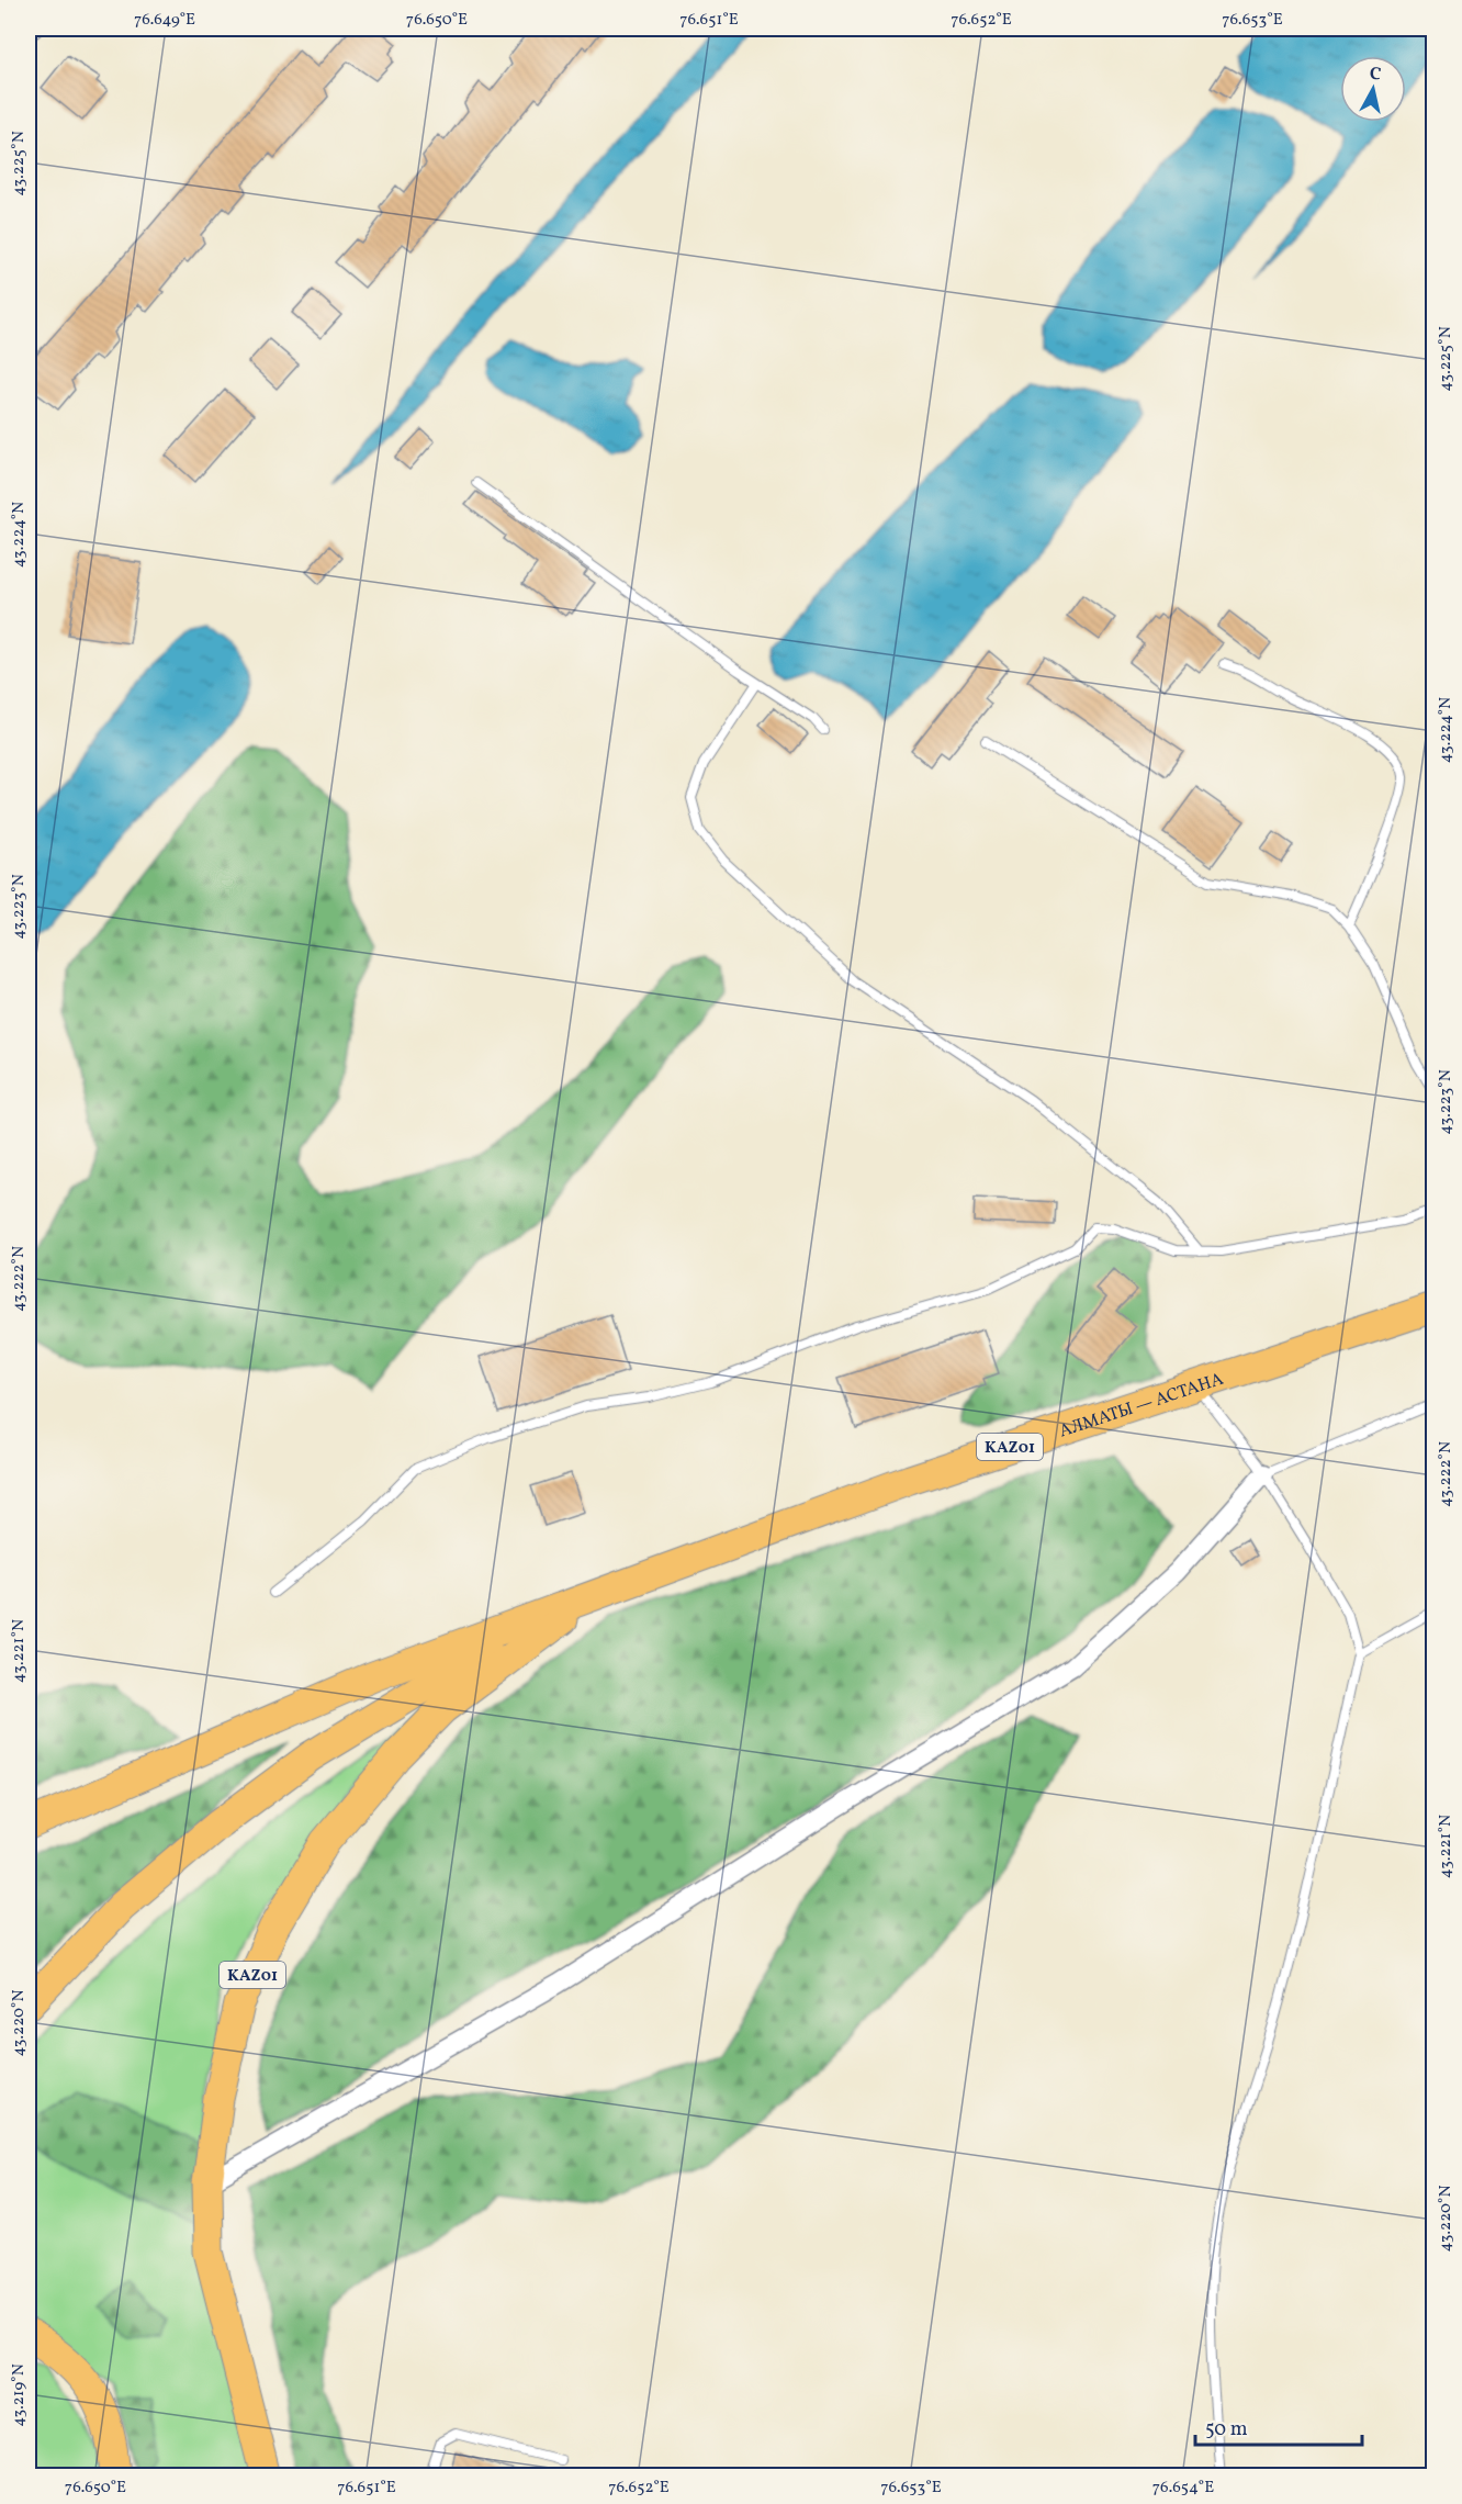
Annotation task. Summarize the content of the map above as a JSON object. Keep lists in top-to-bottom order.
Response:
{
  "streets": {
    "highway": ["АЛМАТЫ — АСТАНА", "KАZ01"]
  },
  "crossings": [
    ["АЛМАТЫ — АСТАНА", "KАZ01"]
  ],
  "scale_bar": "50 m",
  "north": "top",
  "coordinates": [
    "76.649°E",
    "76.650°E",
    "76.651°E",
    "76.652°E",
    "76.653°E",
    "43.225°N",
    "43.224°N",
    "43.223°N",
    "43.222°N",
    "43.221°N",
    "43.220°N",
    "43.219°N",
    "76.654°E"
  ]
}
